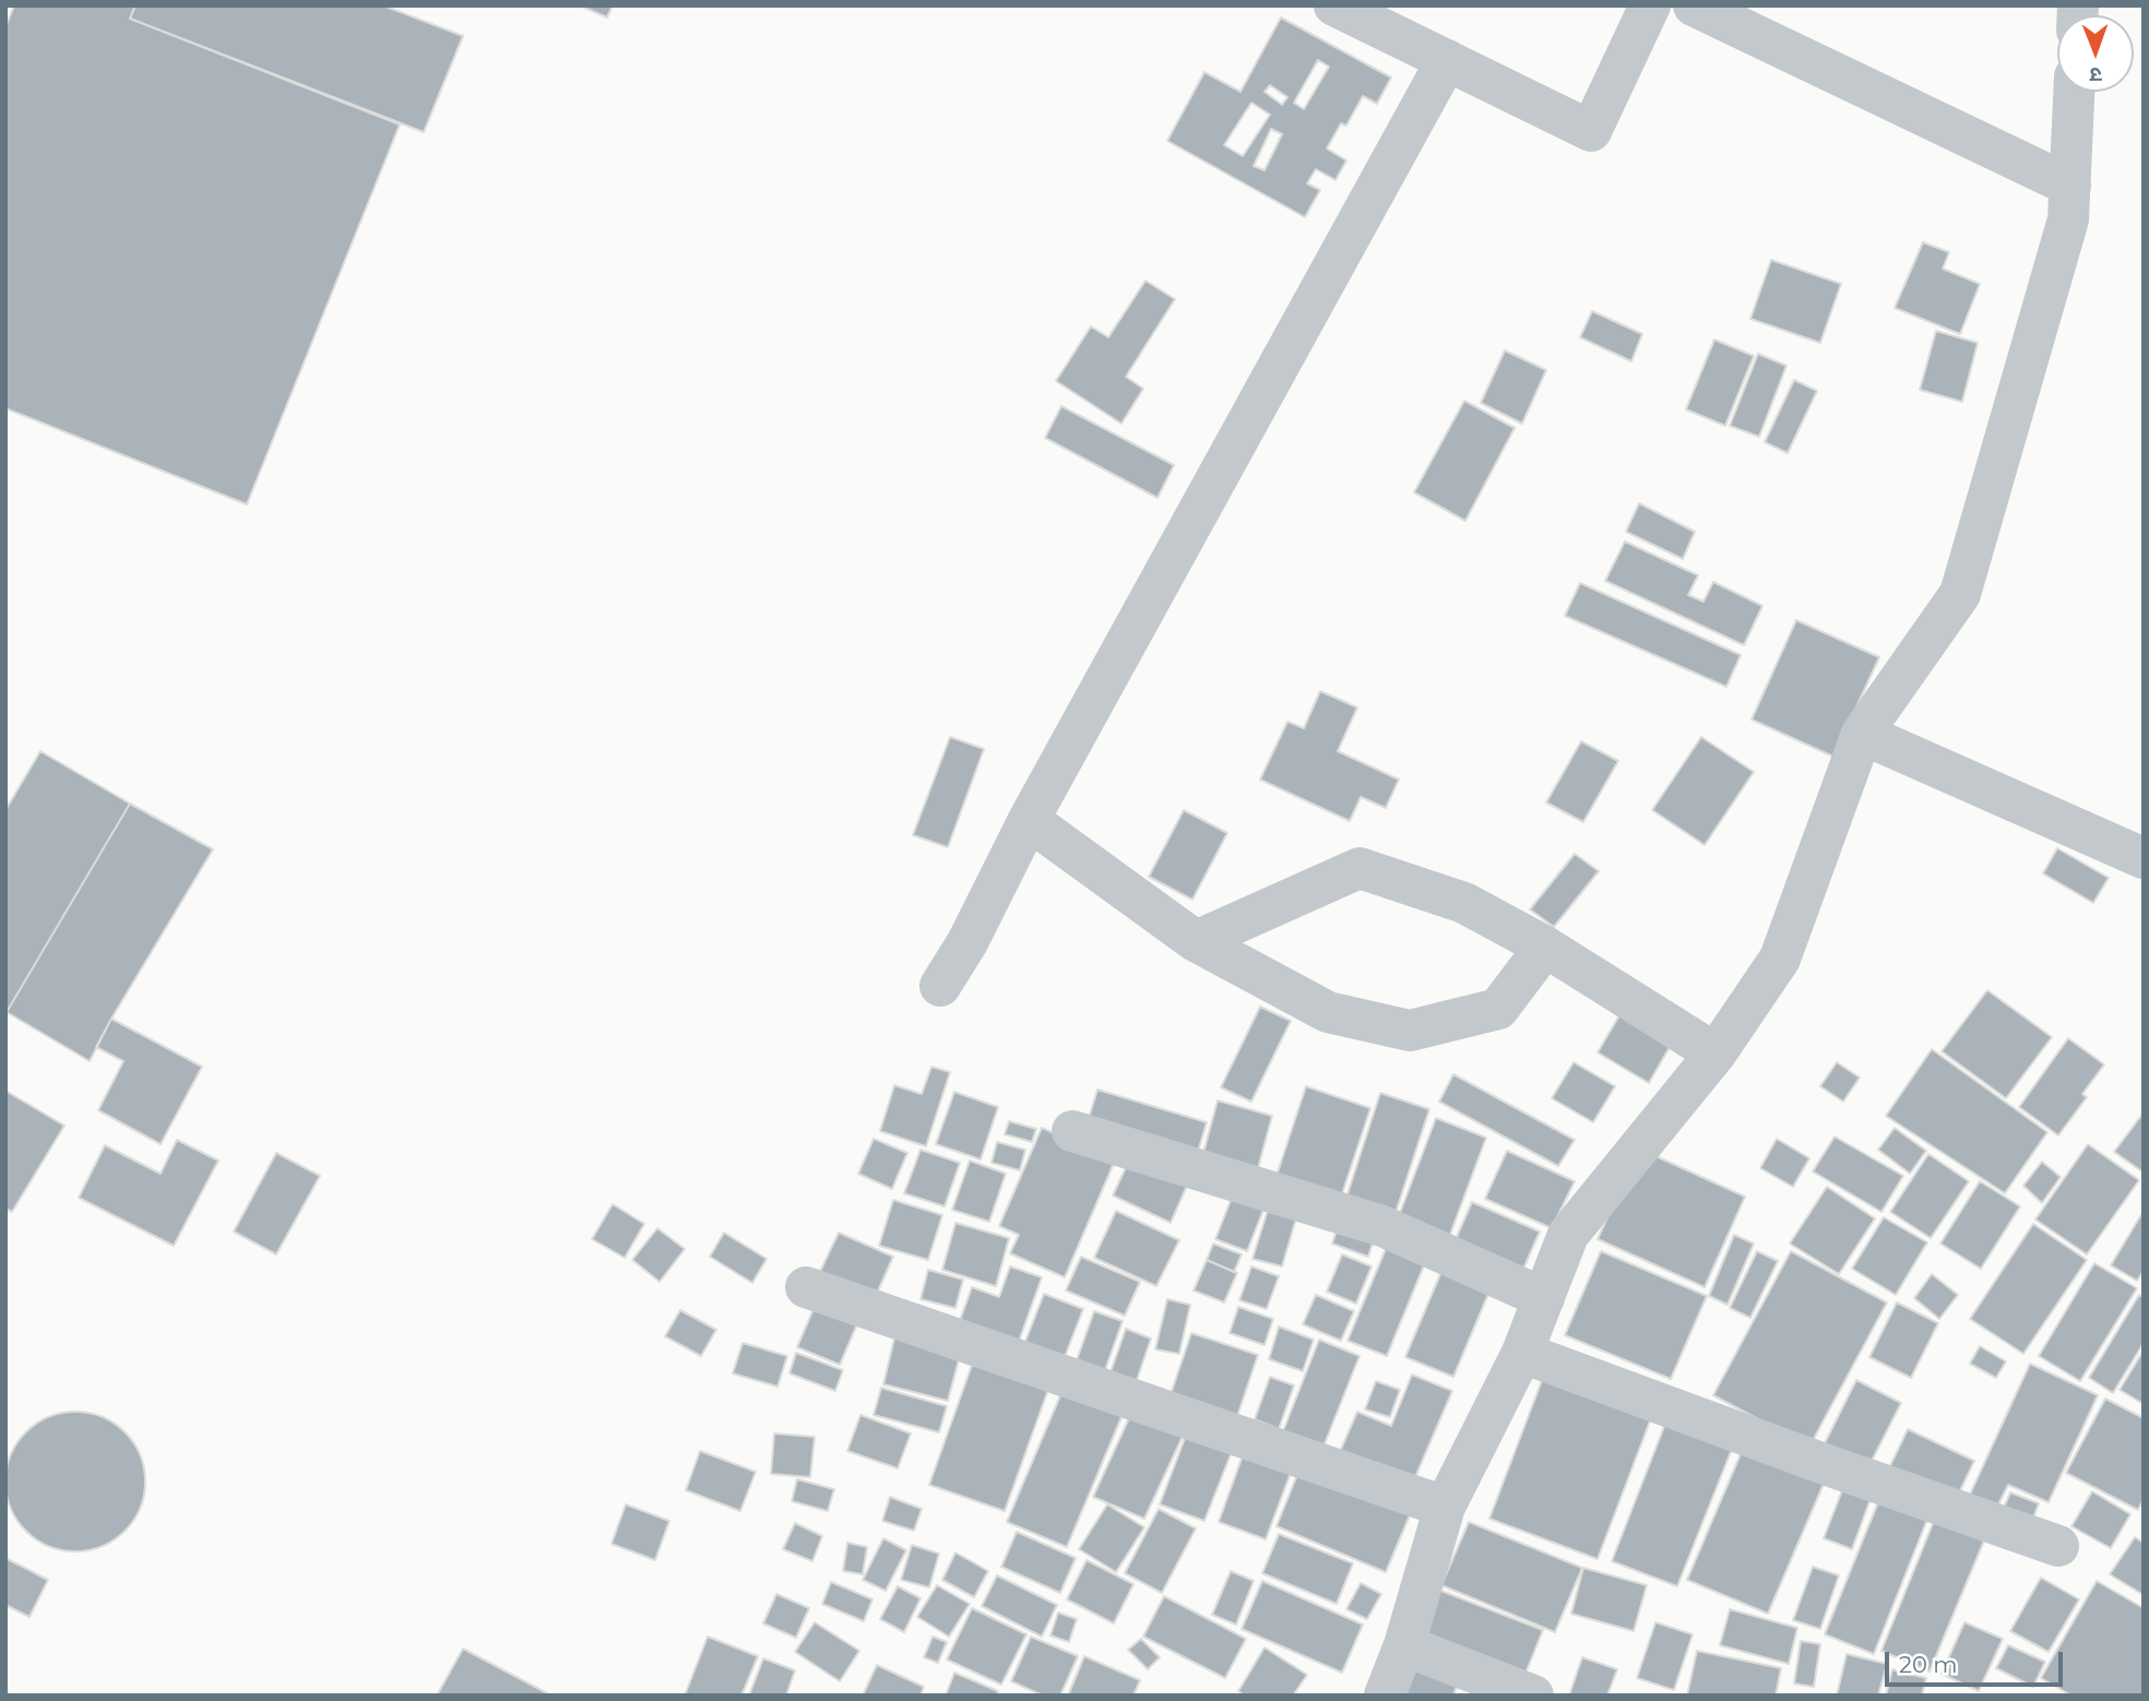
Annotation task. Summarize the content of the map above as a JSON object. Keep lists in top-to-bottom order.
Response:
{
  "scale_bar": "20 m",
  "north": "bottom"
}
